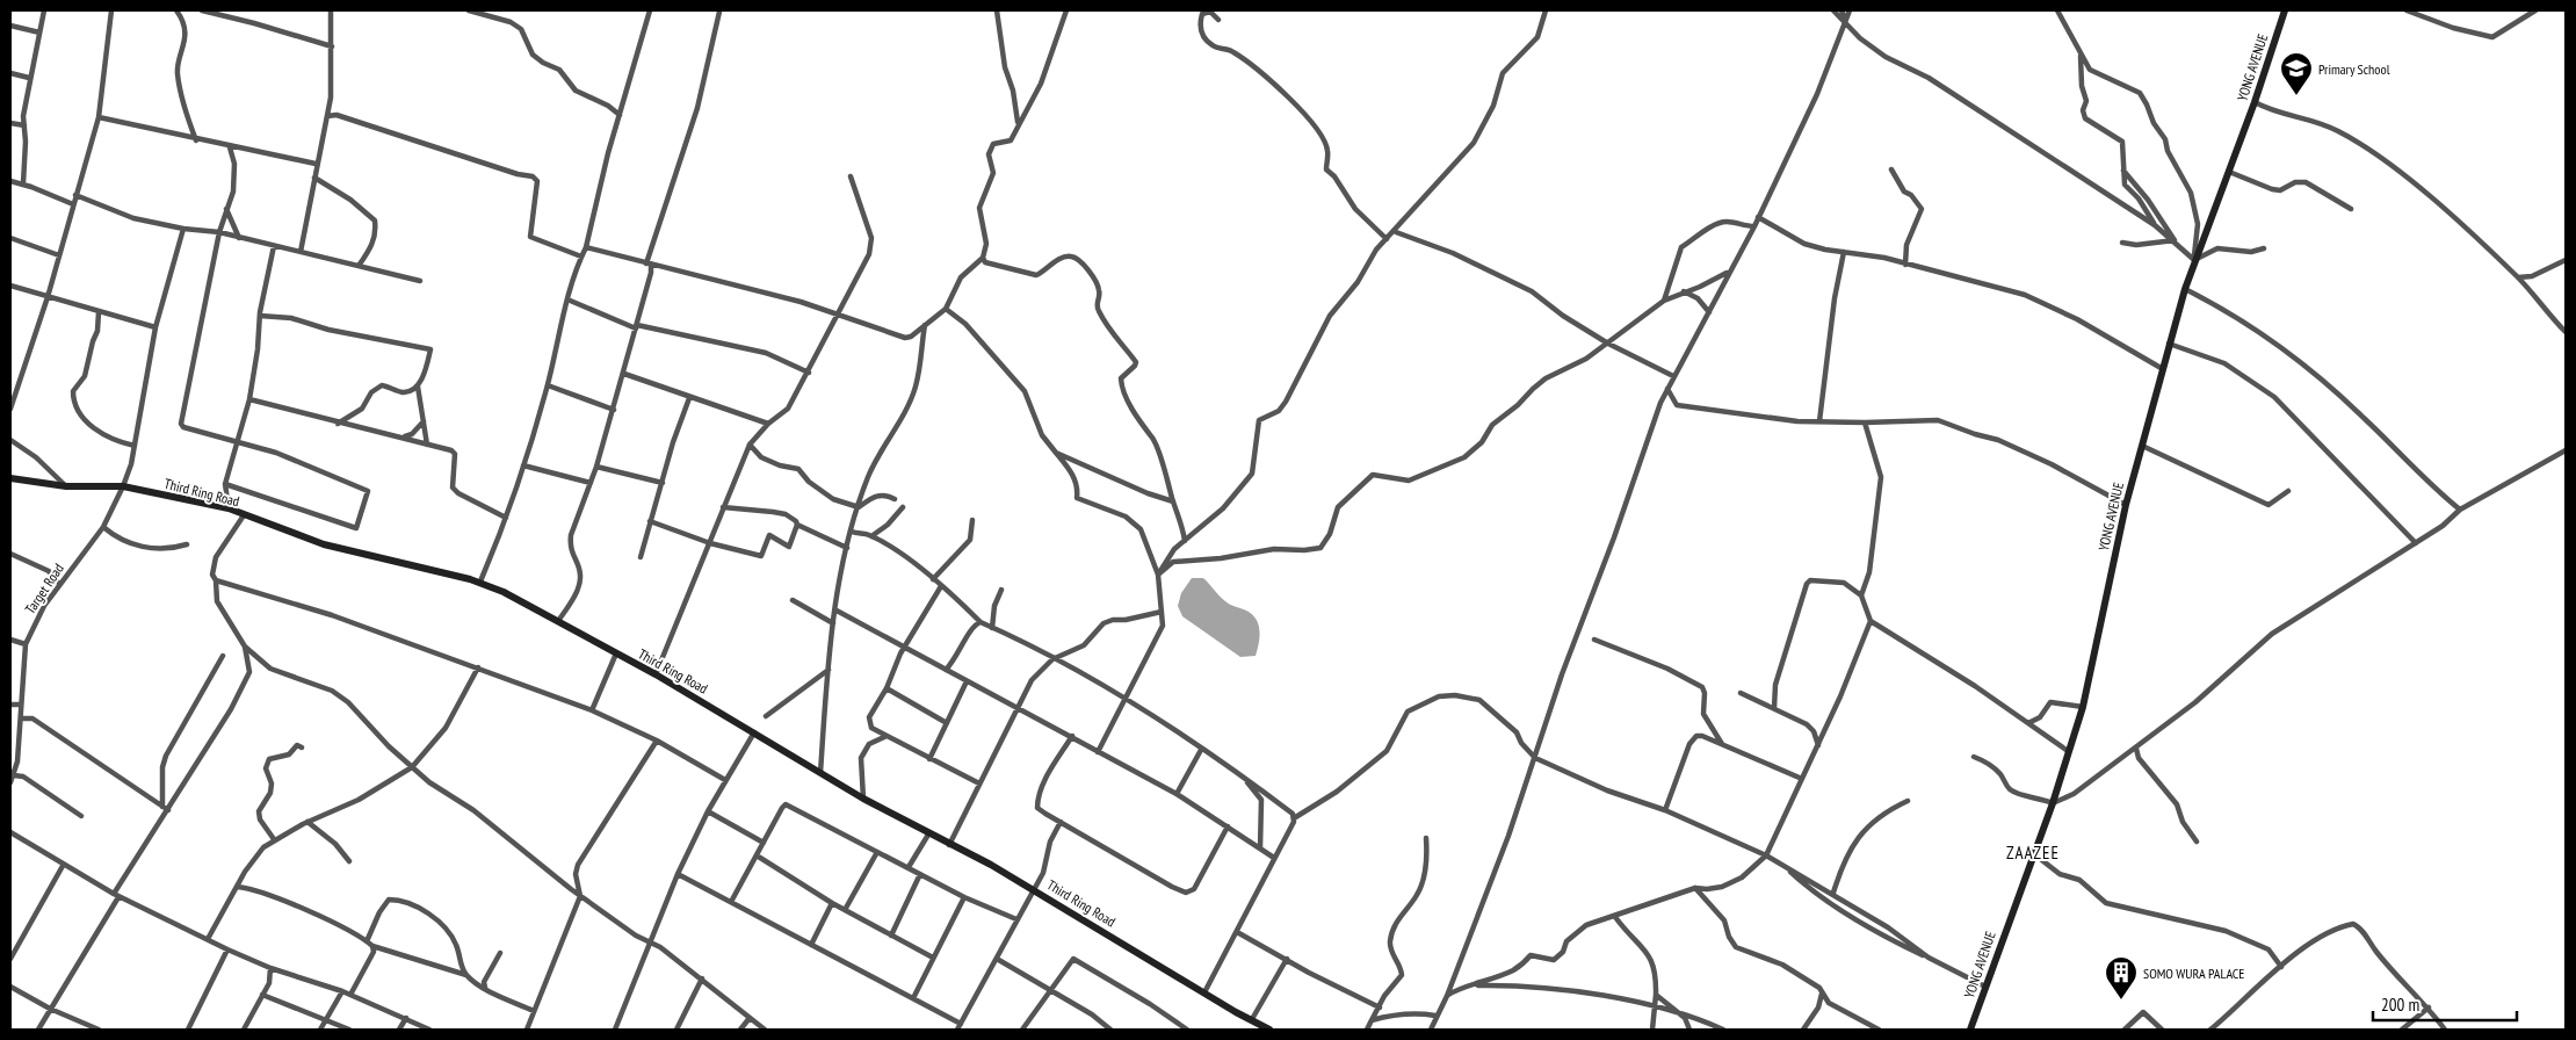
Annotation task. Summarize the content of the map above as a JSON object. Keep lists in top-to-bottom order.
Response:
{
  "streets": {
    "street": ["YONG AVENUE", "Third Ring Road", "Target Road"]
  },
  "crossings": [
    ["Third Ring Road", "Target Road"]
  ],
  "districts": ["ZAAZEE"],
  "places": {
    "school or university": ["Primary School"],
    "building": ["SOMO WURA PALACE"]
  },
  "scale_bar": "200 m"
}
